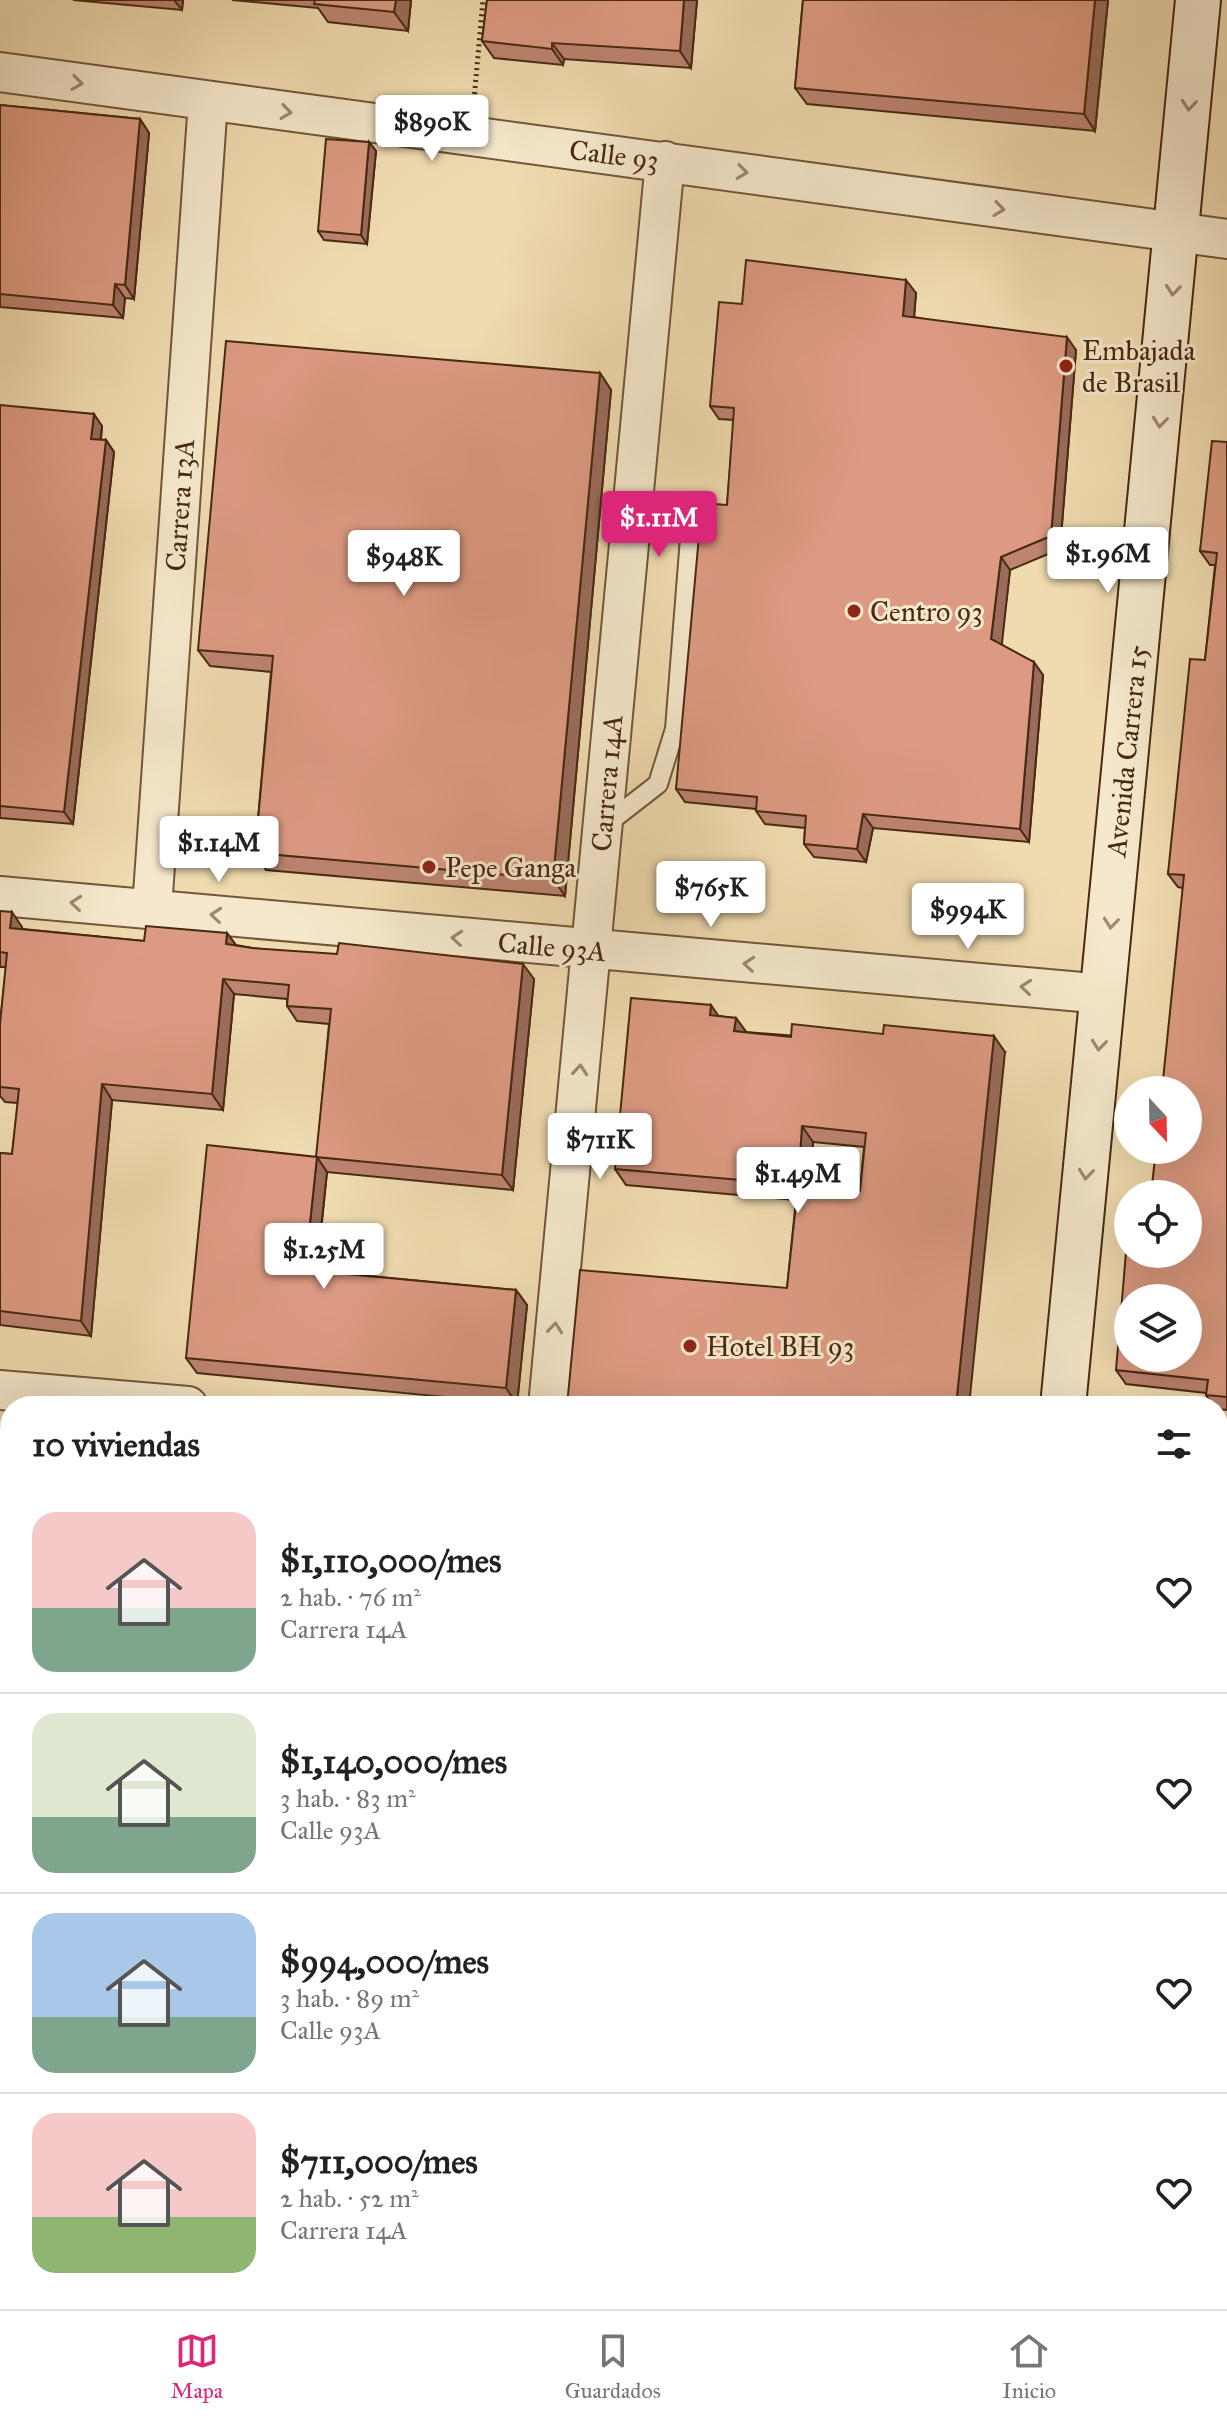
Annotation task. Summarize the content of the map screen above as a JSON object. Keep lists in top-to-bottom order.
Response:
{
  "streets": {
    "main road": ["Avenida Carrera 15"],
    "street": [
      "Calle 93",
      "Carrera 13A",
      "Carrera 14A",
      "Calle 93A"
    ]
  },
  "crossings": [
    ["Calle 93", "Carrera 13A"],
    ["Calle 93", "Avenida Carrera 15"],
    ["Calle 93", "Carrera 14A"],
    ["Carrera 13A", "Calle 93A"],
    ["Avenida Carrera 15", "Calle 93A"],
    ["Carrera 14A", "Calle 93A"]
  ],
  "one_way": [
    "Calle 93",
    "Avenida Carrera 15",
    "Carrera 14A",
    "Calle 93A"
  ],
  "places": [
    "Embajada de Brasil",
    "Centro 93",
    "Pepe Ganga",
    "Hotel BH 93"
  ],
  "north": "bottom",
  "page": {
    "price": [
      "$890K",
      "$1.11M",
      "$1.96M",
      "$948K",
      "$1.14M",
      "$765K",
      "$994K",
      "$711K",
      "$1.49M",
      "$1.25M"
    ],
    "heading": "10 viviendas",
    "list": [
      {
        "name": "$1,110,000/mes",
        "note": "2 hab. · 76 m² · Carrera 14A"
      },
      {
        "name": "$1,140,000/mes",
        "note": "3 hab. · 83 m² · Calle 93A"
      },
      {
        "name": "$994,000/mes",
        "note": "3 hab. · 89 m² · Calle 93A"
      },
      {
        "name": "$711,000/mes",
        "note": "2 hab. · 52 m² · Carrera 14A"
      }
    ],
    "tabs": ["Mapa", "Guardados", "Inicio"]
  }
}
